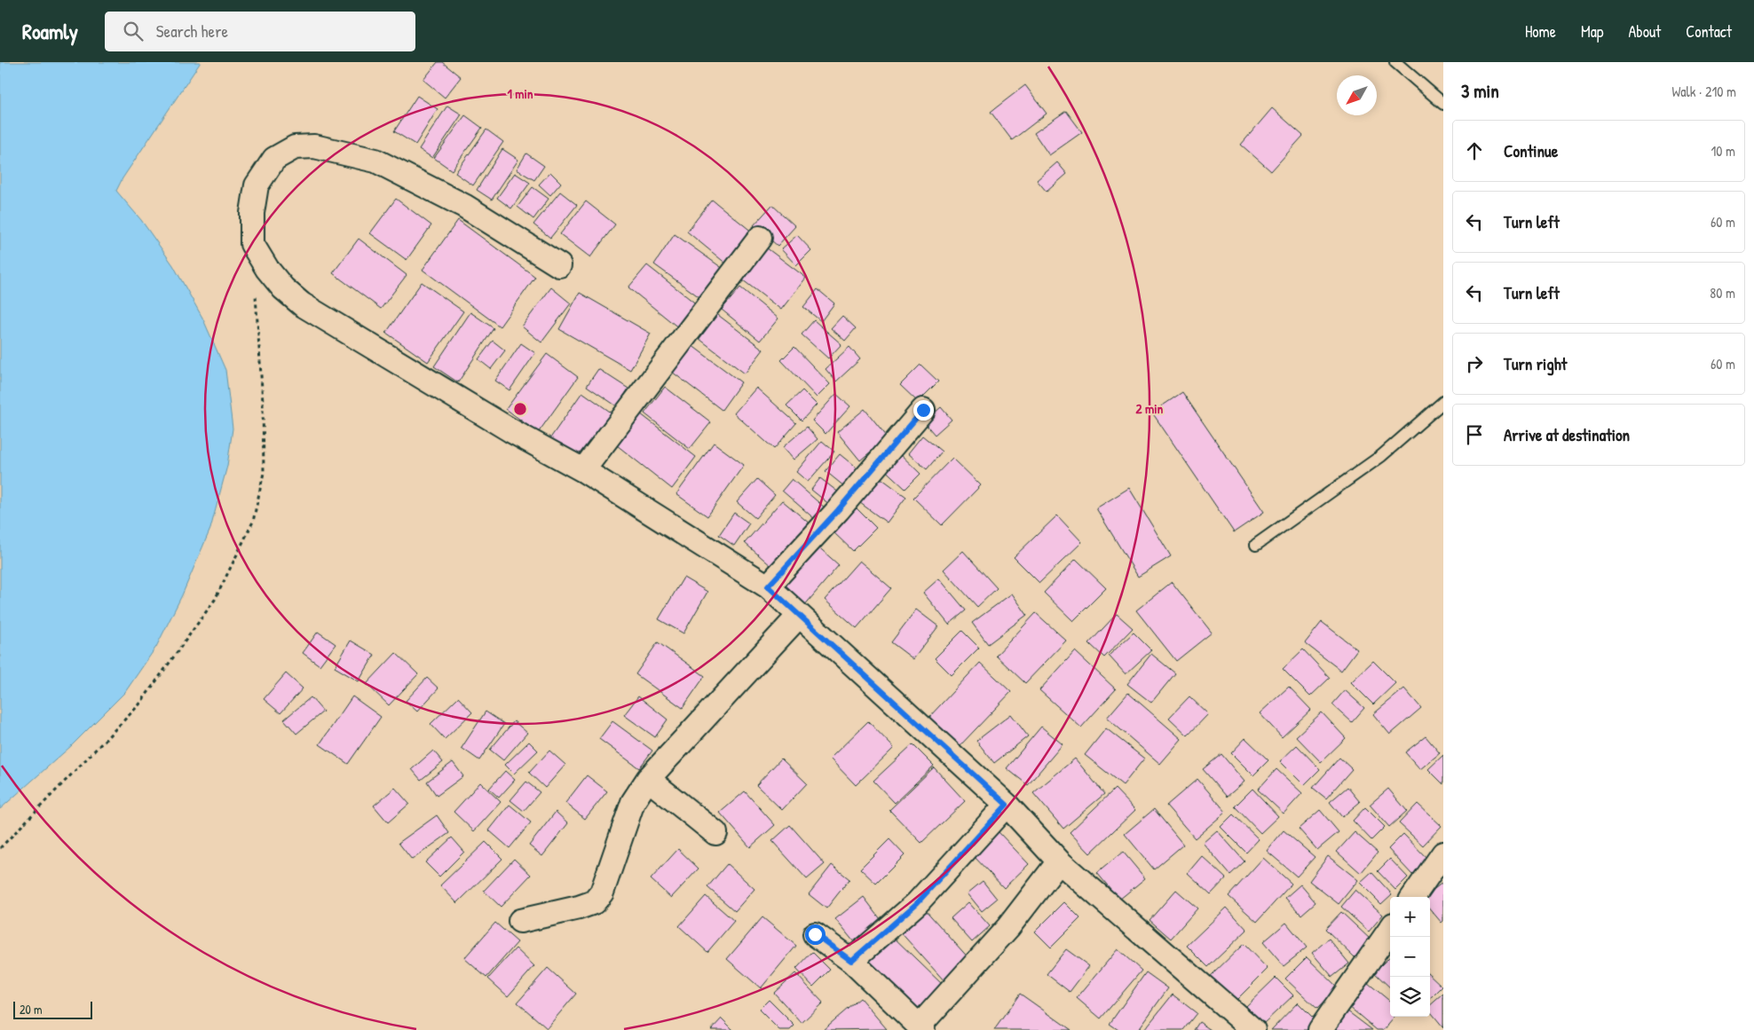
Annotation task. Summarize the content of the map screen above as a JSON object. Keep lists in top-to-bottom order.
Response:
{
  "scale_bar": "20 m",
  "north": "bottom left",
  "page": {
    "header": "Roamly",
    "search": "Search here",
    "nav": [
      "Home",
      "Map",
      "About",
      "Contact"
    ],
    "heading": ["3 min", "Walk · 210 m"],
    "list": [
      ["Continue", "10 m"],
      ["Turn left", "60 m"],
      ["Turn left", "80 m"],
      ["Turn right", "60 m"],
      "Arrive at destination"
    ],
    "map_buttons": ["+", "−"],
    "scale": "20 m"
  },
  "rings": ["1 min", "2 min"]
}
